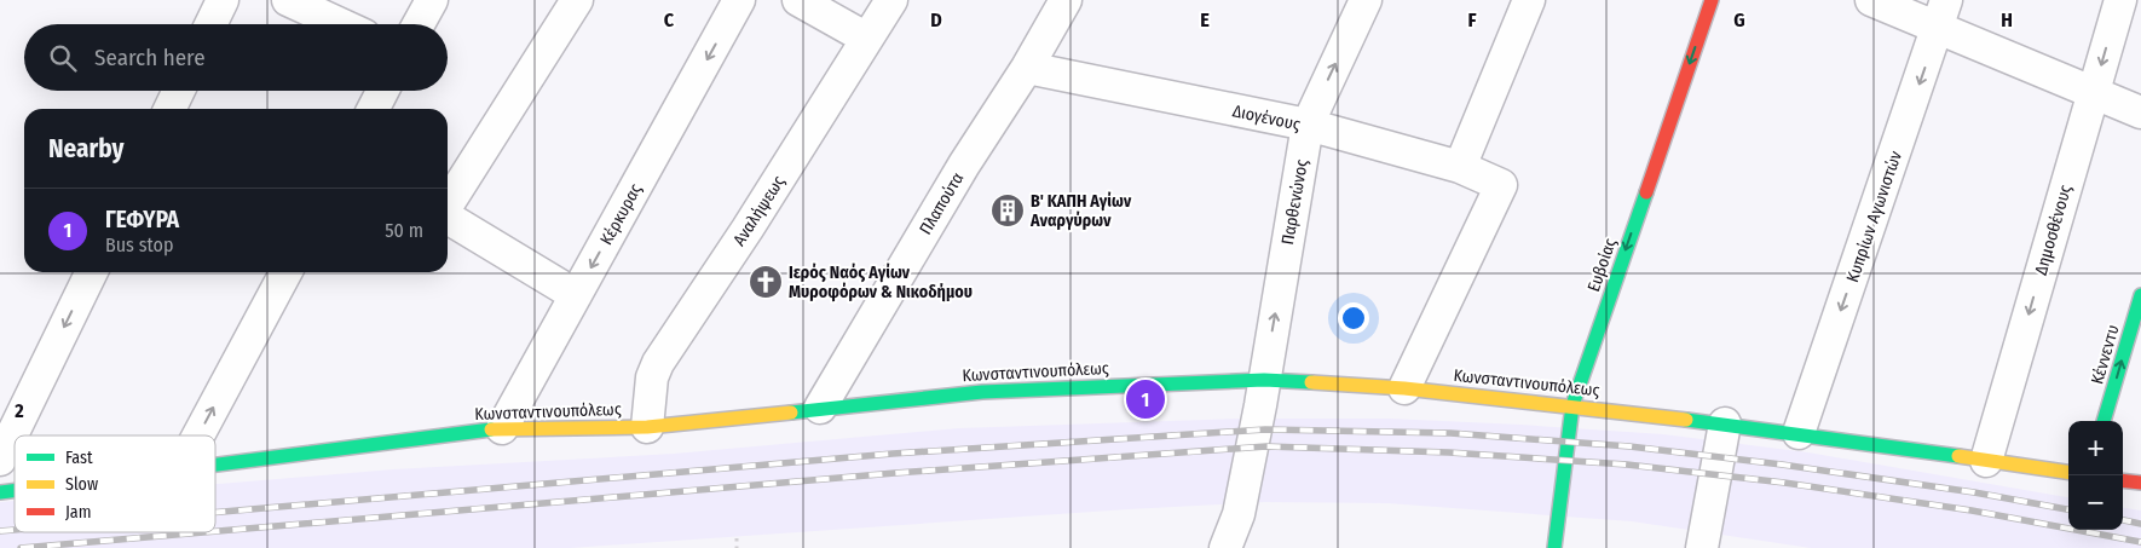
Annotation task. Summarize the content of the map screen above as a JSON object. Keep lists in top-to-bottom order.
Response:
{
  "streets": {
    "street": [
      "Διογένους",
      "Παρθενώνος",
      "Πλαπούτα",
      "Αναλήψεως",
      "Κέρκυρας",
      "Κυπρίων Αγωνιστών",
      "Δημοσθένους",
      "Ευβοίας",
      "Κέννεντυ",
      "Κωνσταντινουπόλεως"
    ]
  },
  "crossings": [
    ["Διογένους", "Παρθενώνος"],
    ["Διογένους", "Πλαπούτα"],
    ["Διογένους", "Κωνσταντινουπόλεως"],
    ["Παρθενώνος", "Κωνσταντινουπόλεως"],
    ["Πλαπούτα", "Κωνσταντινουπόλεως"],
    ["Αναλήψεως", "Κωνσταντινουπόλεως"],
    ["Κέρκυρας", "Κωνσταντινουπόλεως"],
    ["Κυπρίων Αγωνιστών", "Κωνσταντινουπόλεως"],
    ["Δημοσθένους", "Κωνσταντινουπόλεως"],
    ["Ευβοίας", "Κωνσταντινουπόλεως"]
  ],
  "one_way": [
    "Παρθενώνος",
    "Κυπρίων Αγωνιστών",
    "Δημοσθένους",
    "Ευβοίας",
    "Κέννεντυ"
  ],
  "places": {
    "building": ["Β' ΚΑΠΗ Αγίων Αναργύρων"],
    "church": ["Ιερός Ναός Αγίων Μυροφόρων & Νικοδήμου"]
  },
  "legend": ["Fast", "Slow", "Jam"],
  "page": {
    "search": "Search here",
    "heading": "Nearby",
    "list": [
      {
        "mark": "1",
        "name": "ΓΕΦΥΡΑ",
        "note": "Bus stop",
        "value": "50 m"
      }
    ],
    "pins": "1",
    "map_buttons": ["+", "−"]
  },
  "grid": {
    "columns": [
      "C",
      "D",
      "E",
      "F",
      "G",
      "H"
    ],
    "rows": ["2"]
  }
}
